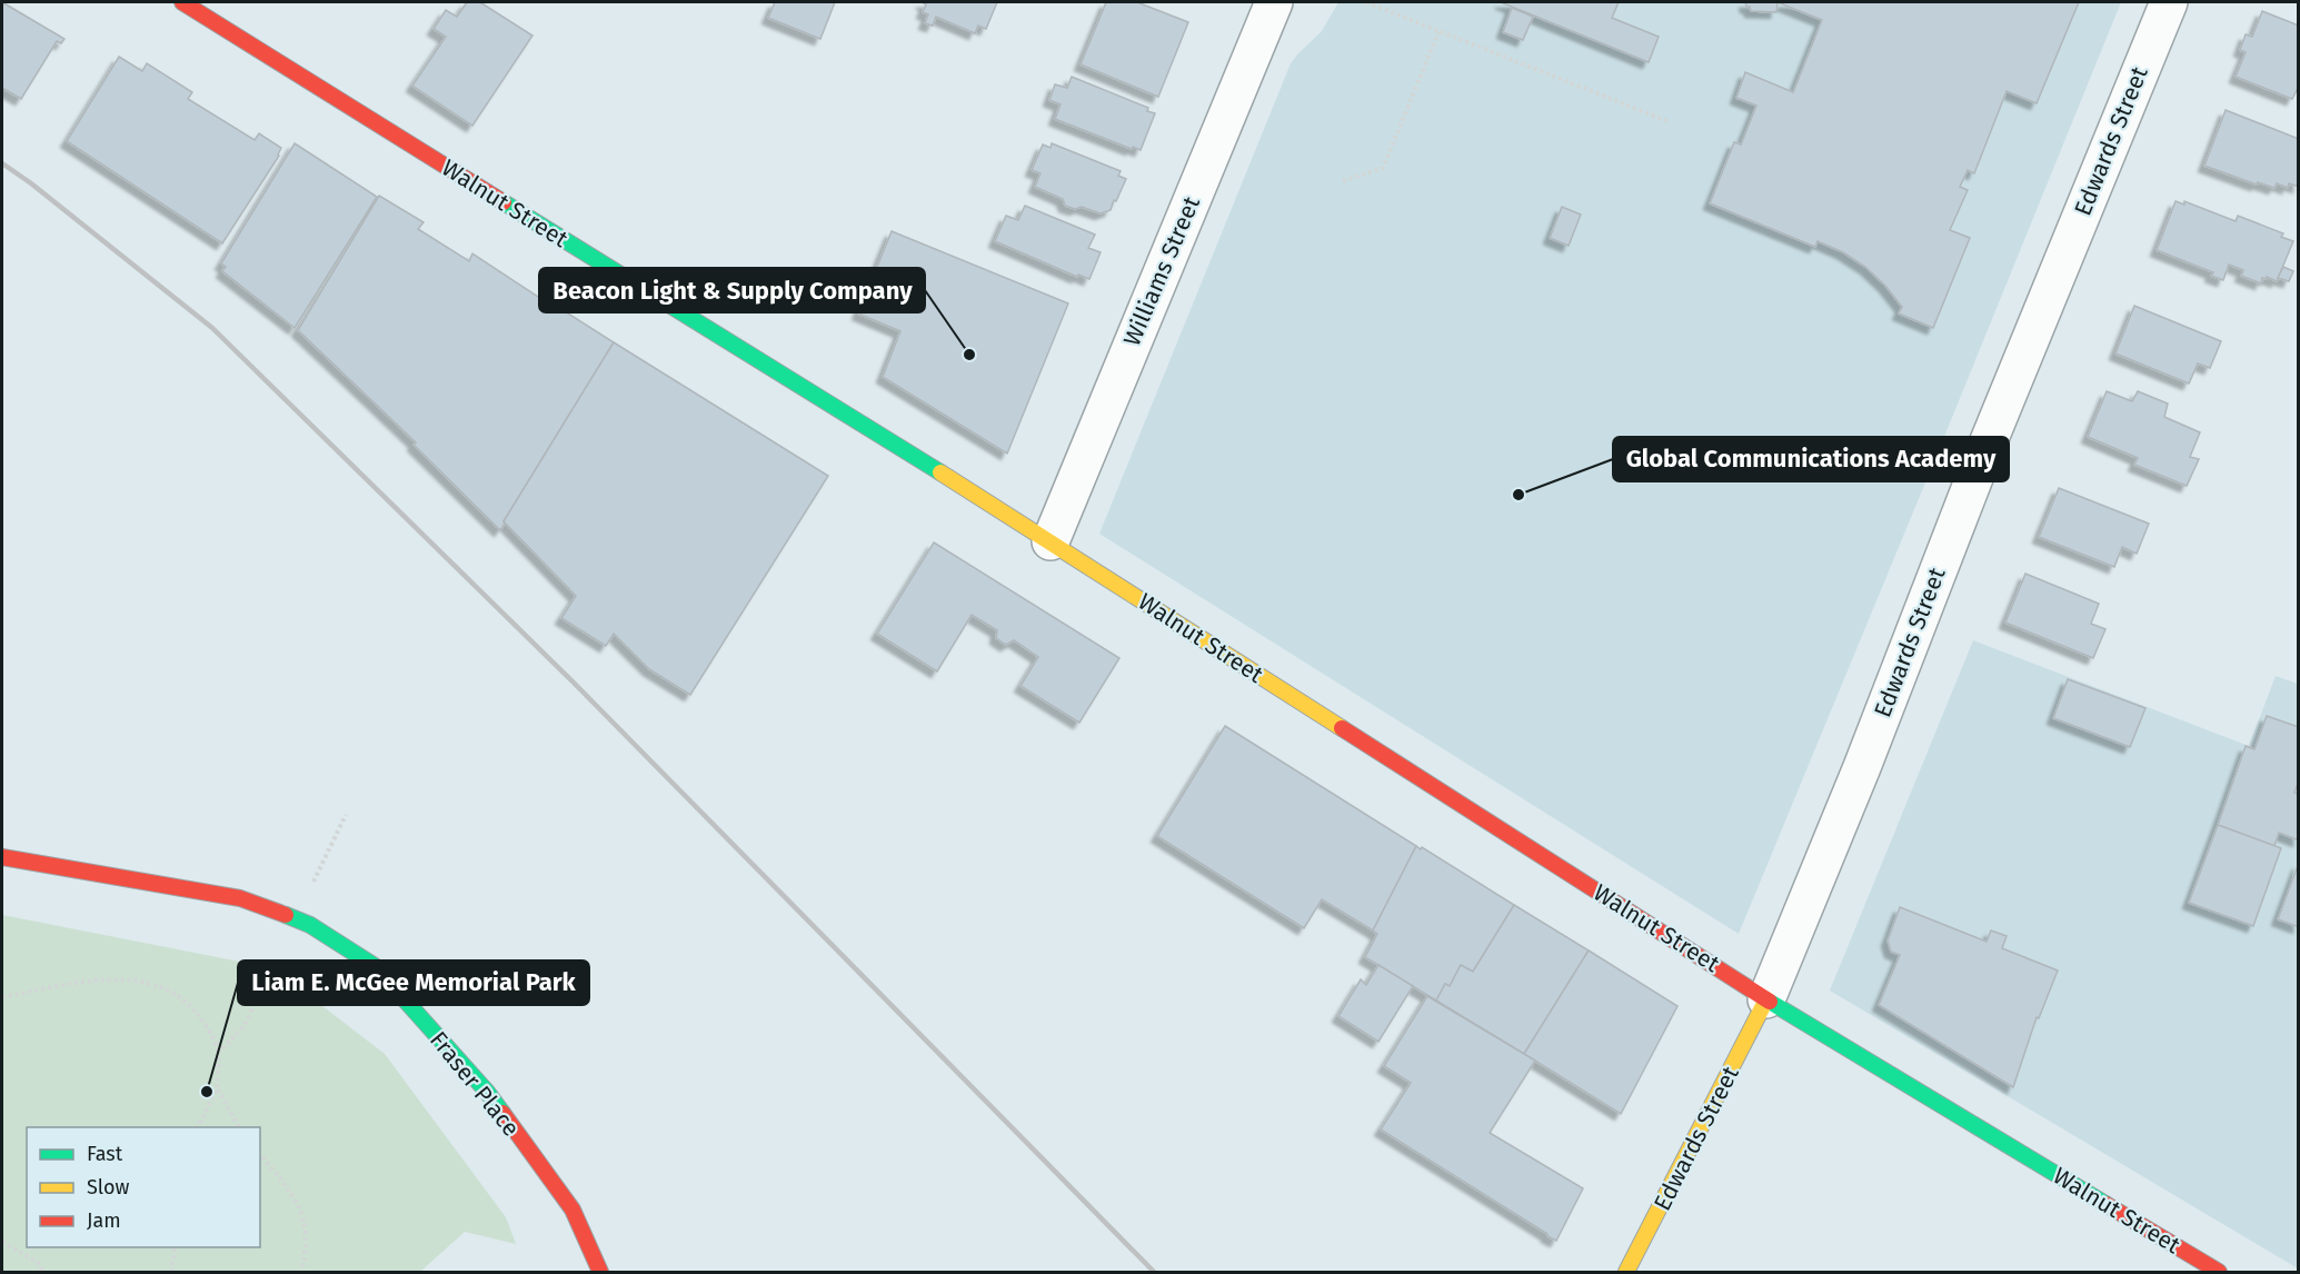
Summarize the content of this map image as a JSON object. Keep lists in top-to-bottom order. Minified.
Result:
{"streets":{"street":["Edwards Street","Walnut Street","Williams Street","Fraser Place"]},"crossings":[["Edwards Street","Walnut Street"],["Walnut Street","Williams Street"]],"places":["Beacon Light & Supply Company","Global Communications Academy","Liam E. McGee Memorial Park"],"legend":["Fast","Slow","Jam"]}
